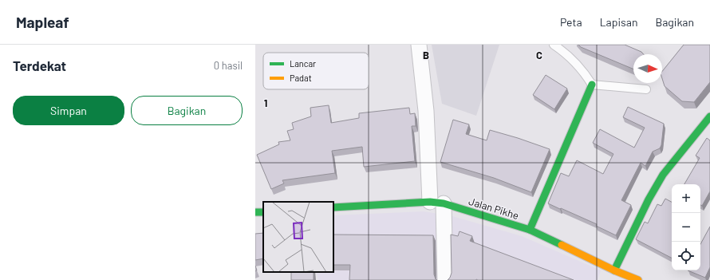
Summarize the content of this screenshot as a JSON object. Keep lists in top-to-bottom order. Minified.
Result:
{"streets":{"main road":["Jalan Pikhe"]},"legend":["Lancar","Padat"],"north":"right","page":{"header":"Mapleaf","nav":["Peta","Lapisan","Bagikan"],"heading":["Terdekat","0 hasil"],"buttons":["Simpan","Bagikan"],"map_buttons":["+","−"]},"grid":{"columns":["B","C"],"rows":["1"]}}
